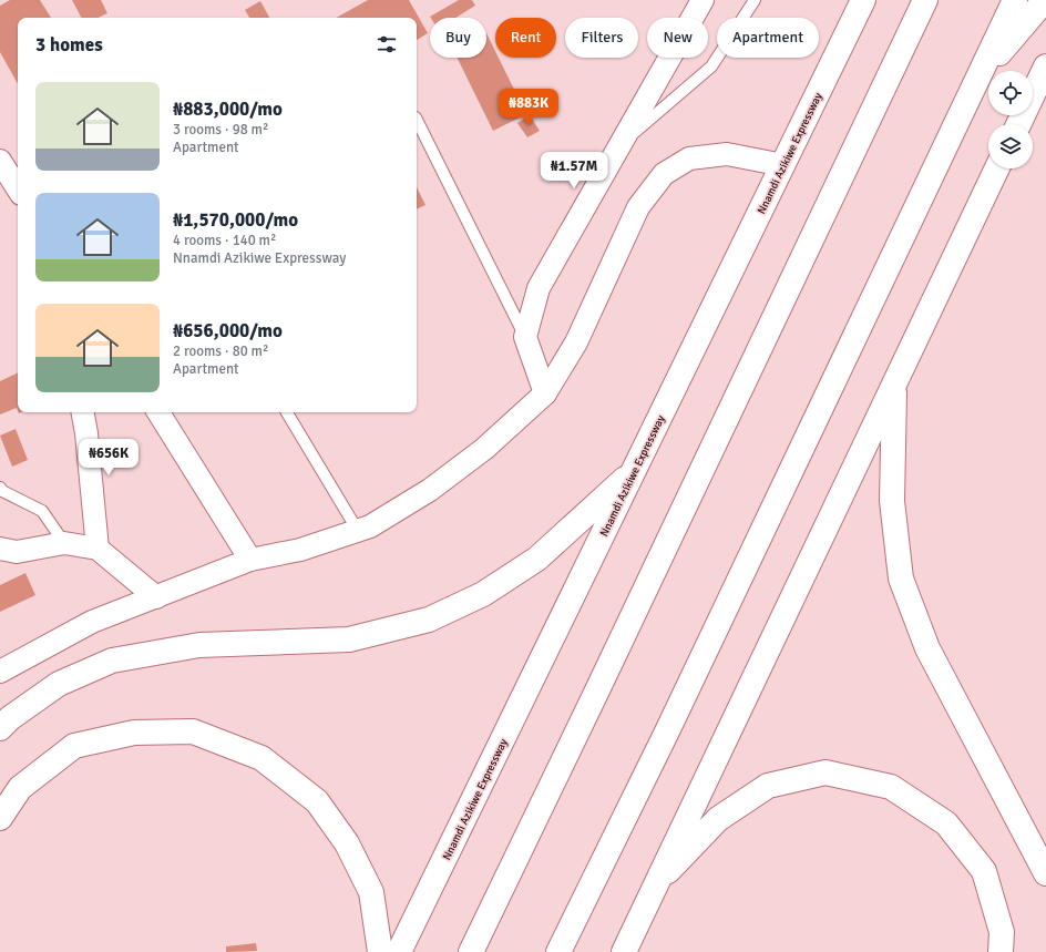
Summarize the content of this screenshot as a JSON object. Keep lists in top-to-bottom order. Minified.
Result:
{"streets":{"highway":["Nnamdi Azikiwe Expressway"]},"page":{"chip":["Buy","Rent","Filters","New","Apartment"],"heading":"3 homes","list":[{"name":"₦883,000/mo","note":"3 rooms · 98 m² · Apartment"},{"name":"₦1,570,000/mo","note":"4 rooms · 140 m² · Nnamdi Azikiwe Expressway"},{"name":"₦656,000/mo","note":"2 rooms · 80 m² · Apartment"}],"price":["₦883K","₦1.57M","₦656K"]}}
